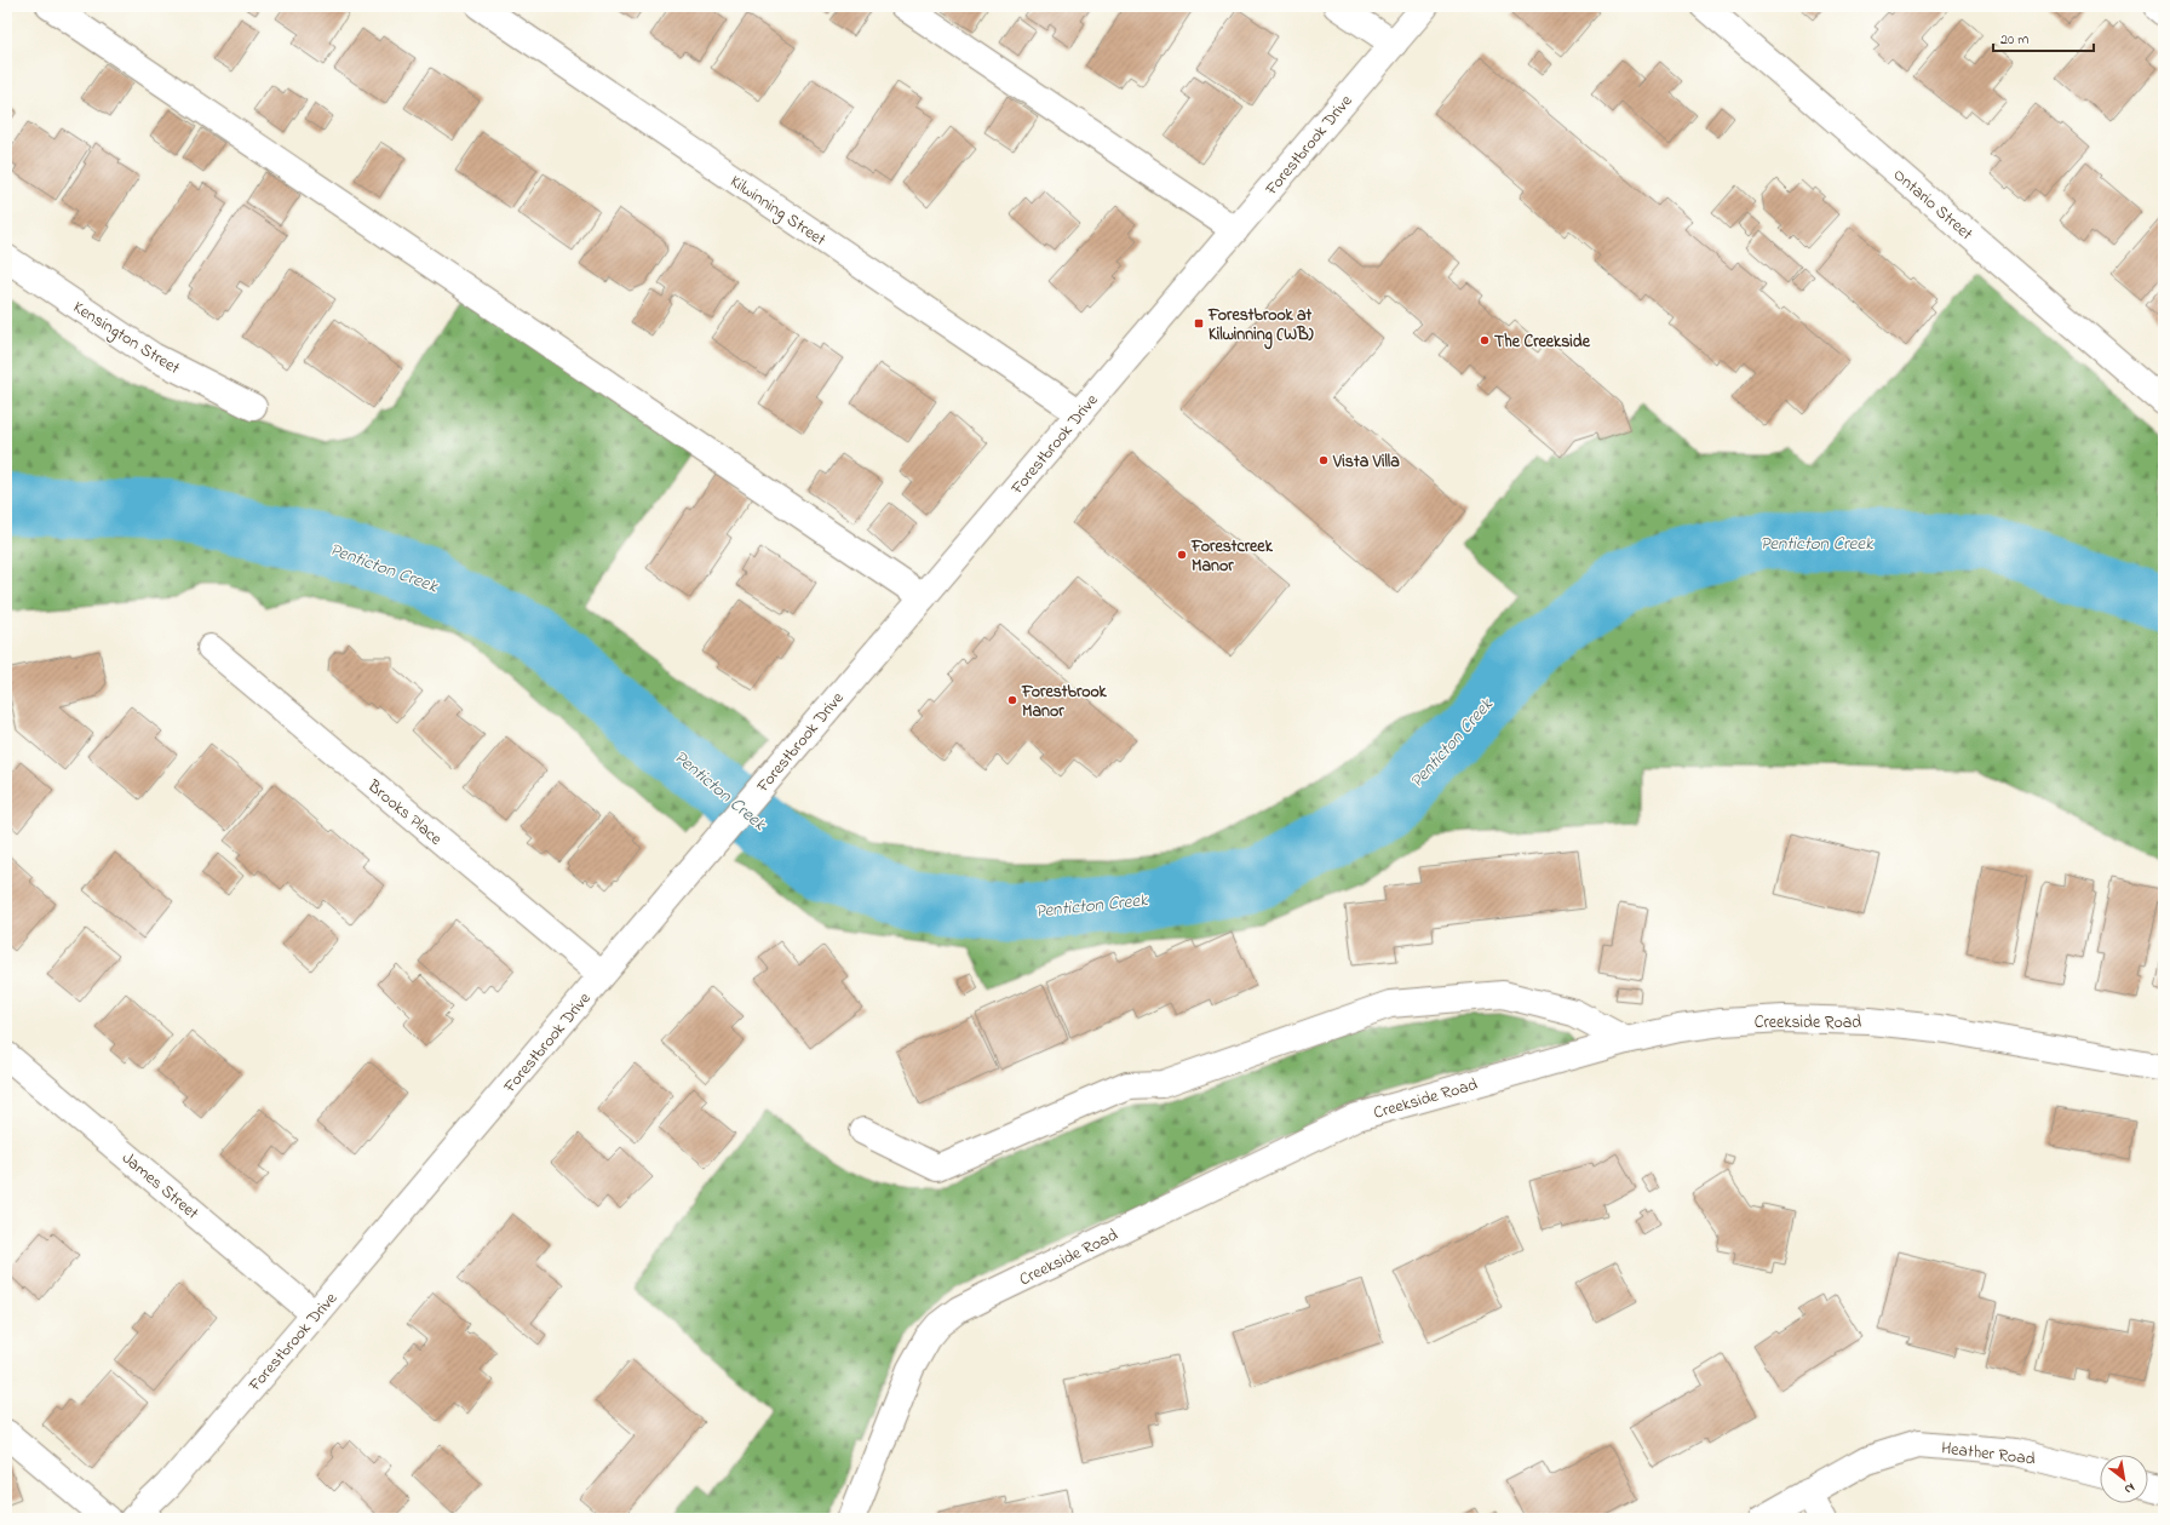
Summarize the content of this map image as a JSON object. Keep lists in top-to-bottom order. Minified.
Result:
{"streets":{"street":["Forestbrook Drive","Ontario Street","Kilwinning Street","Kensington Street","Brooks Place","Creekside Road","James Street","Heather Road"]},"crossings":[["Forestbrook Drive","Kilwinning Street"],["Forestbrook Drive","Brooks Place"],["Forestbrook Drive","James Street"]],"water":["Penticton Creek"],"places":{"transit":["Forestbrook at Kilwinning (WB)"],"other":["The Creekside","Vista Villa","Forestcreek Manor","Forestbrook Manor"]},"scale_bar":"20 m","north":"bottom right"}
